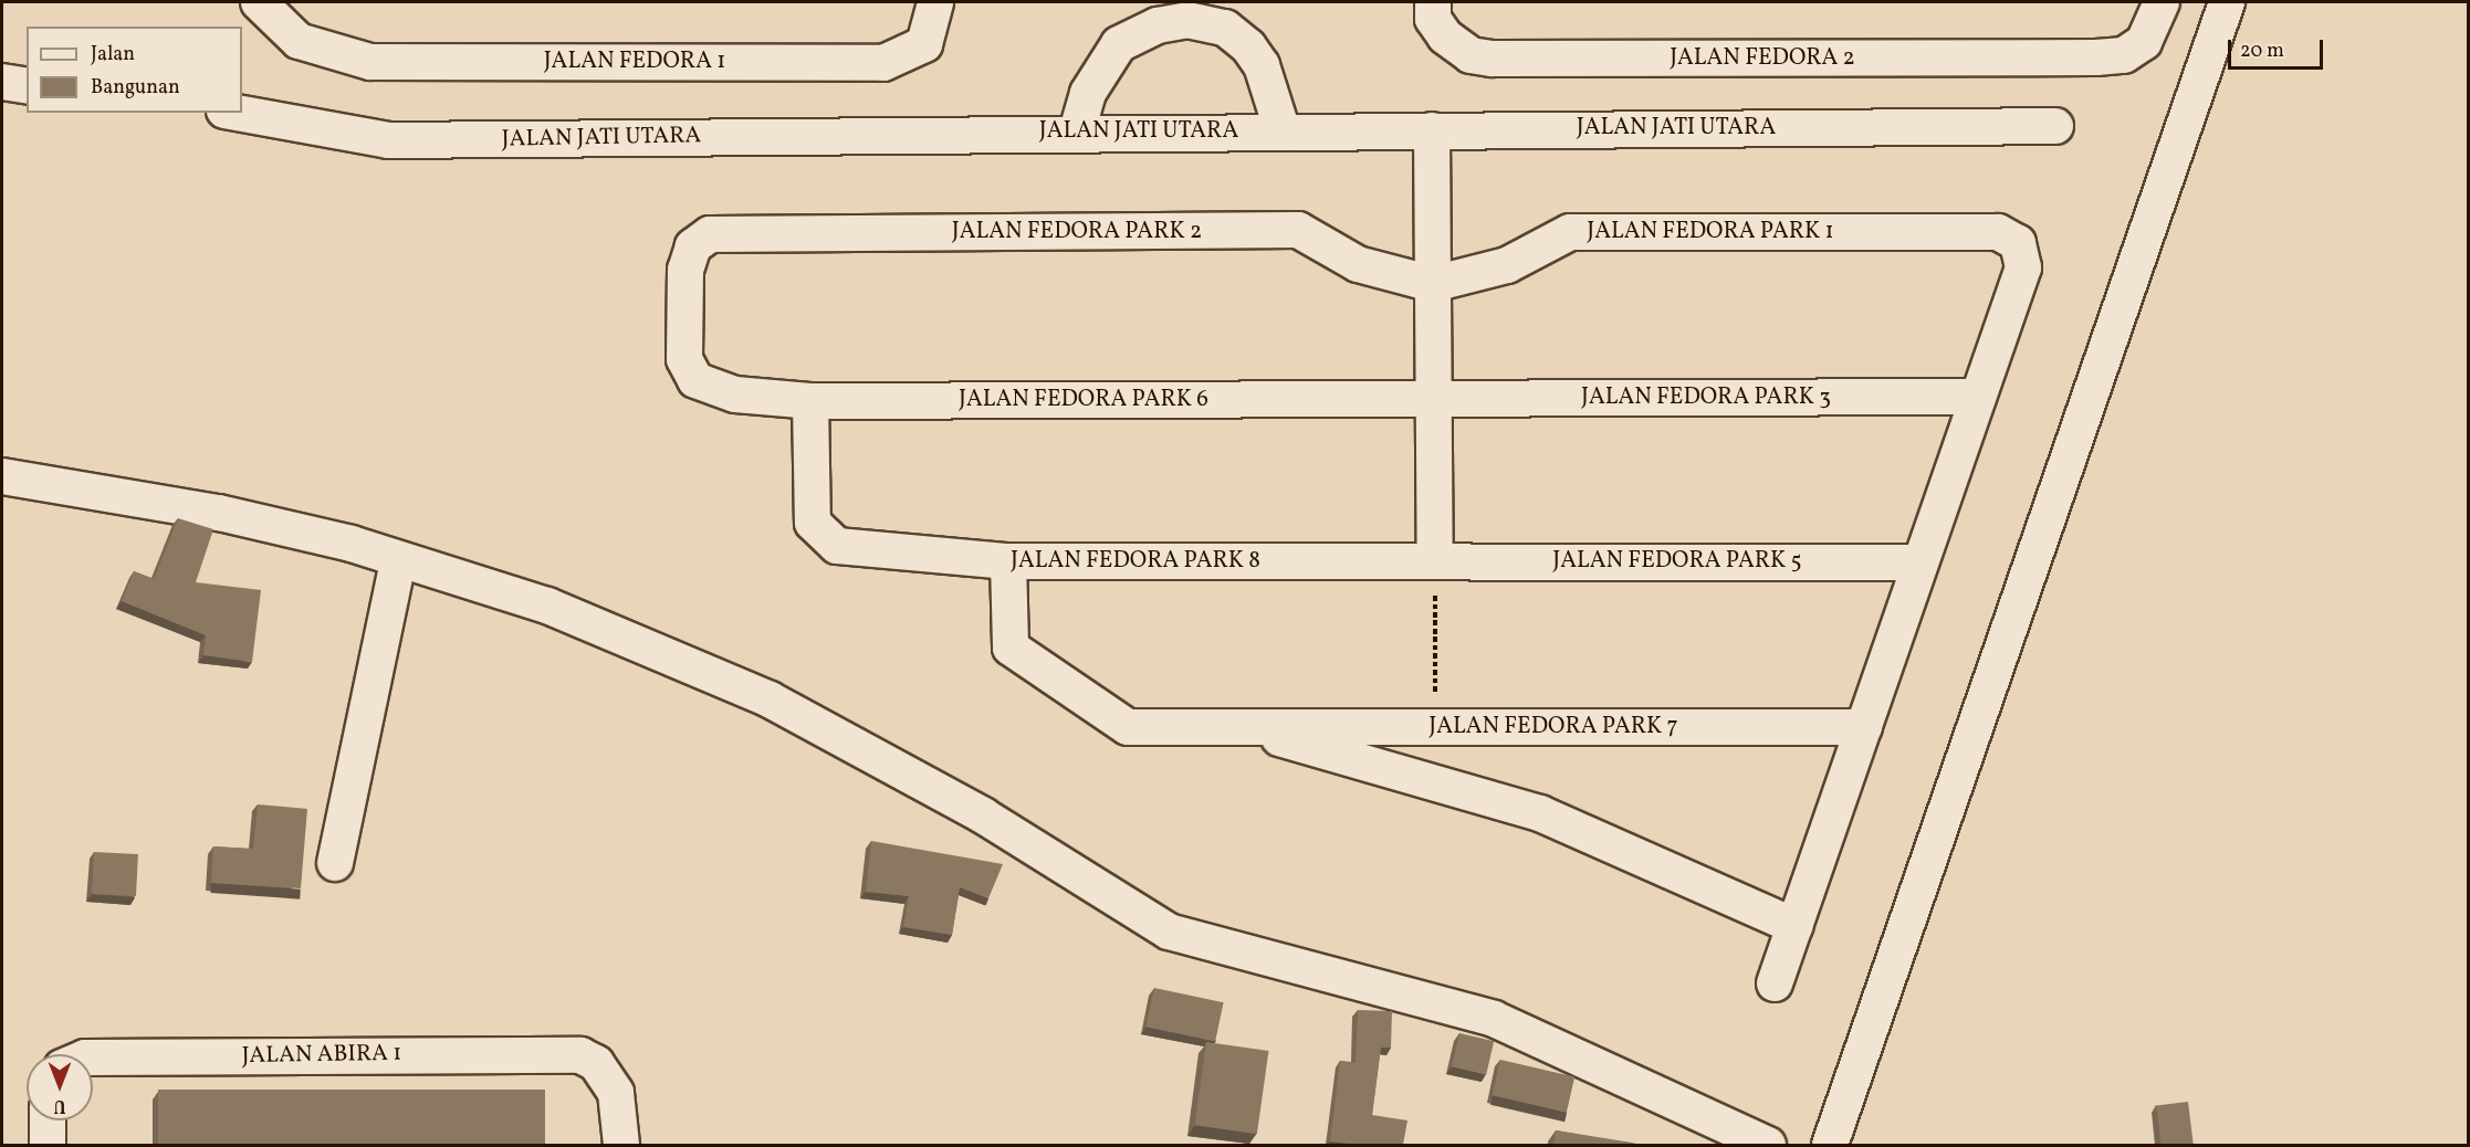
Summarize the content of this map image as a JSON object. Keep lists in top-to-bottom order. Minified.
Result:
{"streets":{"street":["JALAN FEDORA 2","JALAN FEDORA 1","JALAN JATI UTARA","JALAN FEDORA PARK 2","JALAN FEDORA PARK 1","JALAN FEDORA PARK 3","JALAN FEDORA PARK 6","JALAN FEDORA PARK 8","JALAN FEDORA PARK 5","JALAN FEDORA PARK 7","JALAN ABIRA 1"]},"crossings":[["JALAN FEDORA PARK 2","JALAN FEDORA PARK 1"],["JALAN FEDORA PARK 2","JALAN FEDORA PARK 6"],["JALAN FEDORA PARK 1","JALAN FEDORA PARK 3"],["JALAN FEDORA PARK 3","JALAN FEDORA PARK 6"],["JALAN FEDORA PARK 6","JALAN FEDORA PARK 8"],["JALAN FEDORA PARK 8","JALAN FEDORA PARK 5"],["JALAN FEDORA PARK 8","JALAN FEDORA PARK 7"]],"legend":["Jalan","Bangunan"],"scale_bar":"20 m","north":"bottom"}
